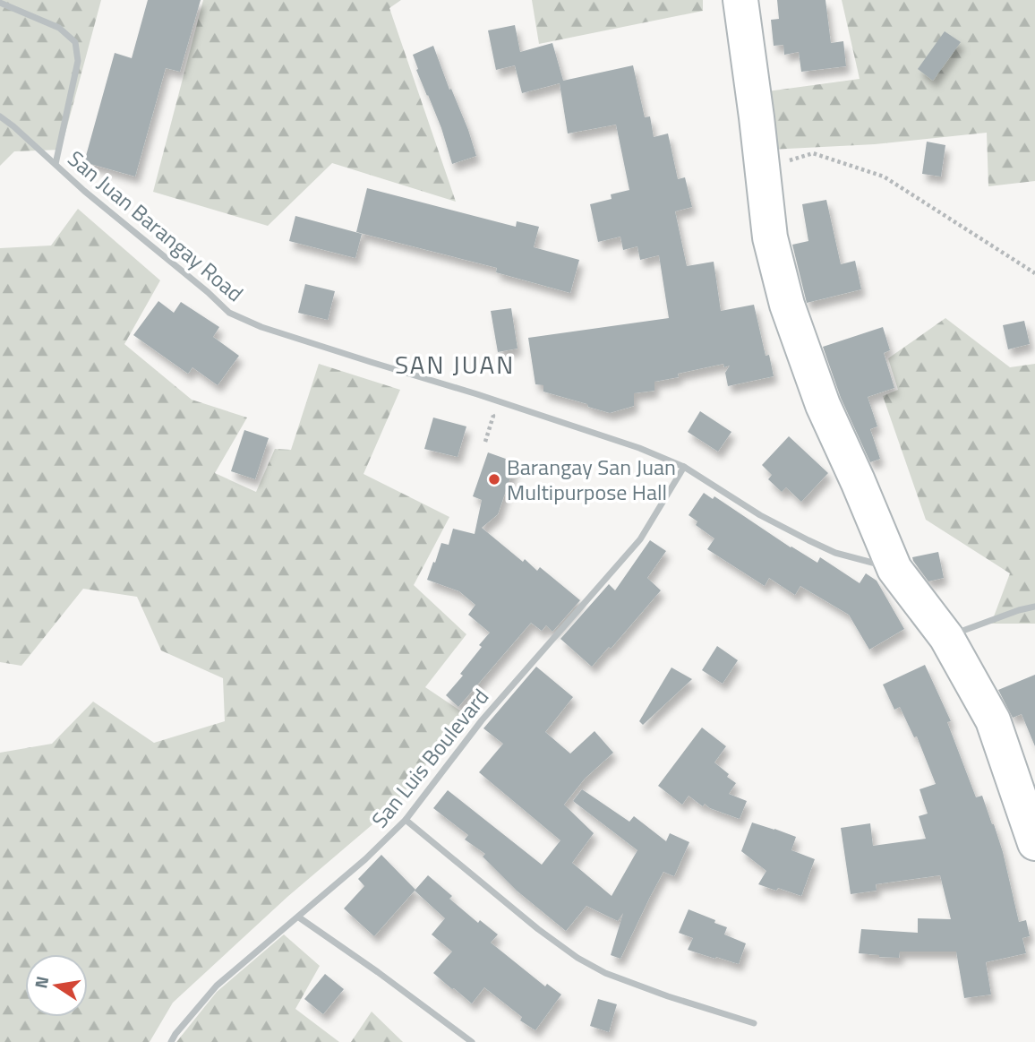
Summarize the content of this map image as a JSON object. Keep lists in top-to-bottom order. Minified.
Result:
{"streets":{"street":["San Juan Barangay Road","San Luis Boulevard"]},"crossings":[["San Juan Barangay Road","San Luis Boulevard"]],"districts":["SAN JUAN"],"places":["Barangay San Juan Multipurpose Hall"],"north":"left"}
